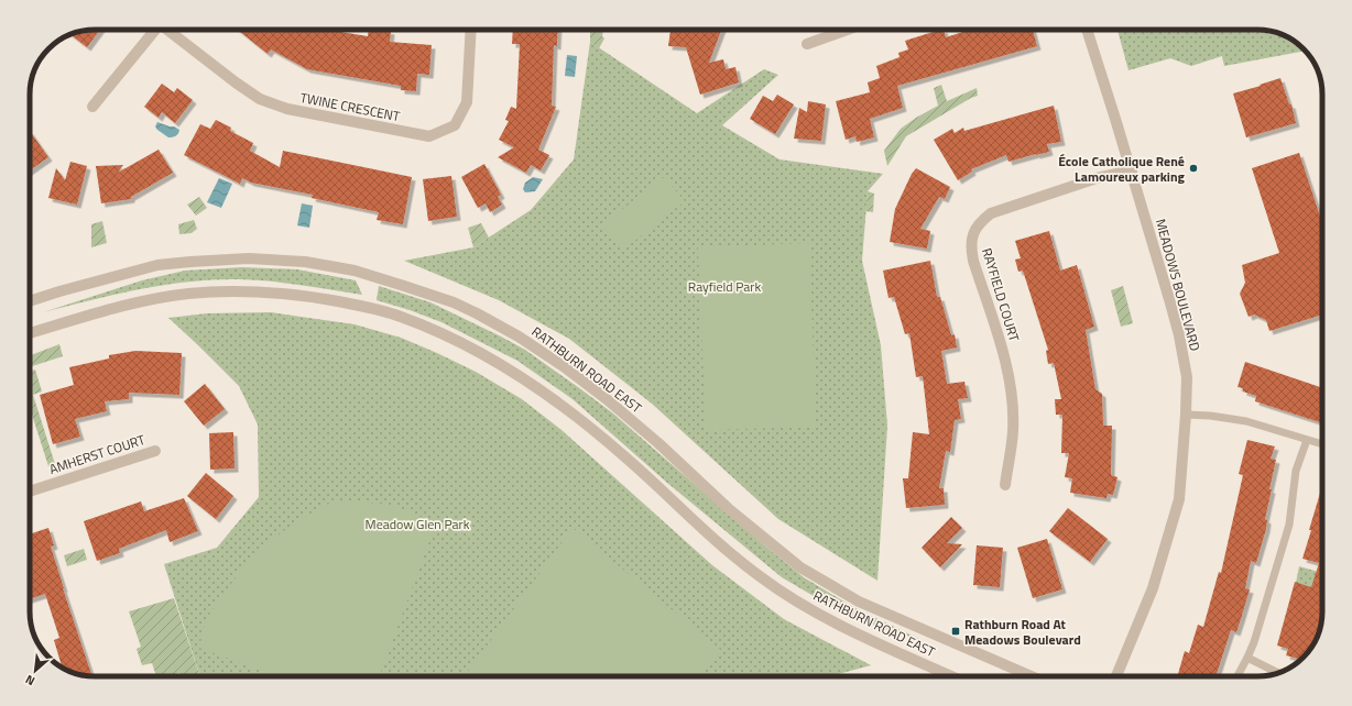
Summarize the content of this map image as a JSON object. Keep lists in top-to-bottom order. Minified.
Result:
{"streets":{"street":["TWINE CRESCENT","MEADOWS BOULEVARD","RAYFIELD COURT","RATHBURN ROAD EAST","AMHERST COURT"]},"crossings":[["MEADOWS BOULEVARD","RAYFIELD COURT"]],"parks":["Rayfield Park","Meadow Glen Park"],"places":{"other":["École Catholique René Lamoureux parking"],"transit":["Rathburn Road At Meadows Boulevard"]},"north":"bottom left"}
